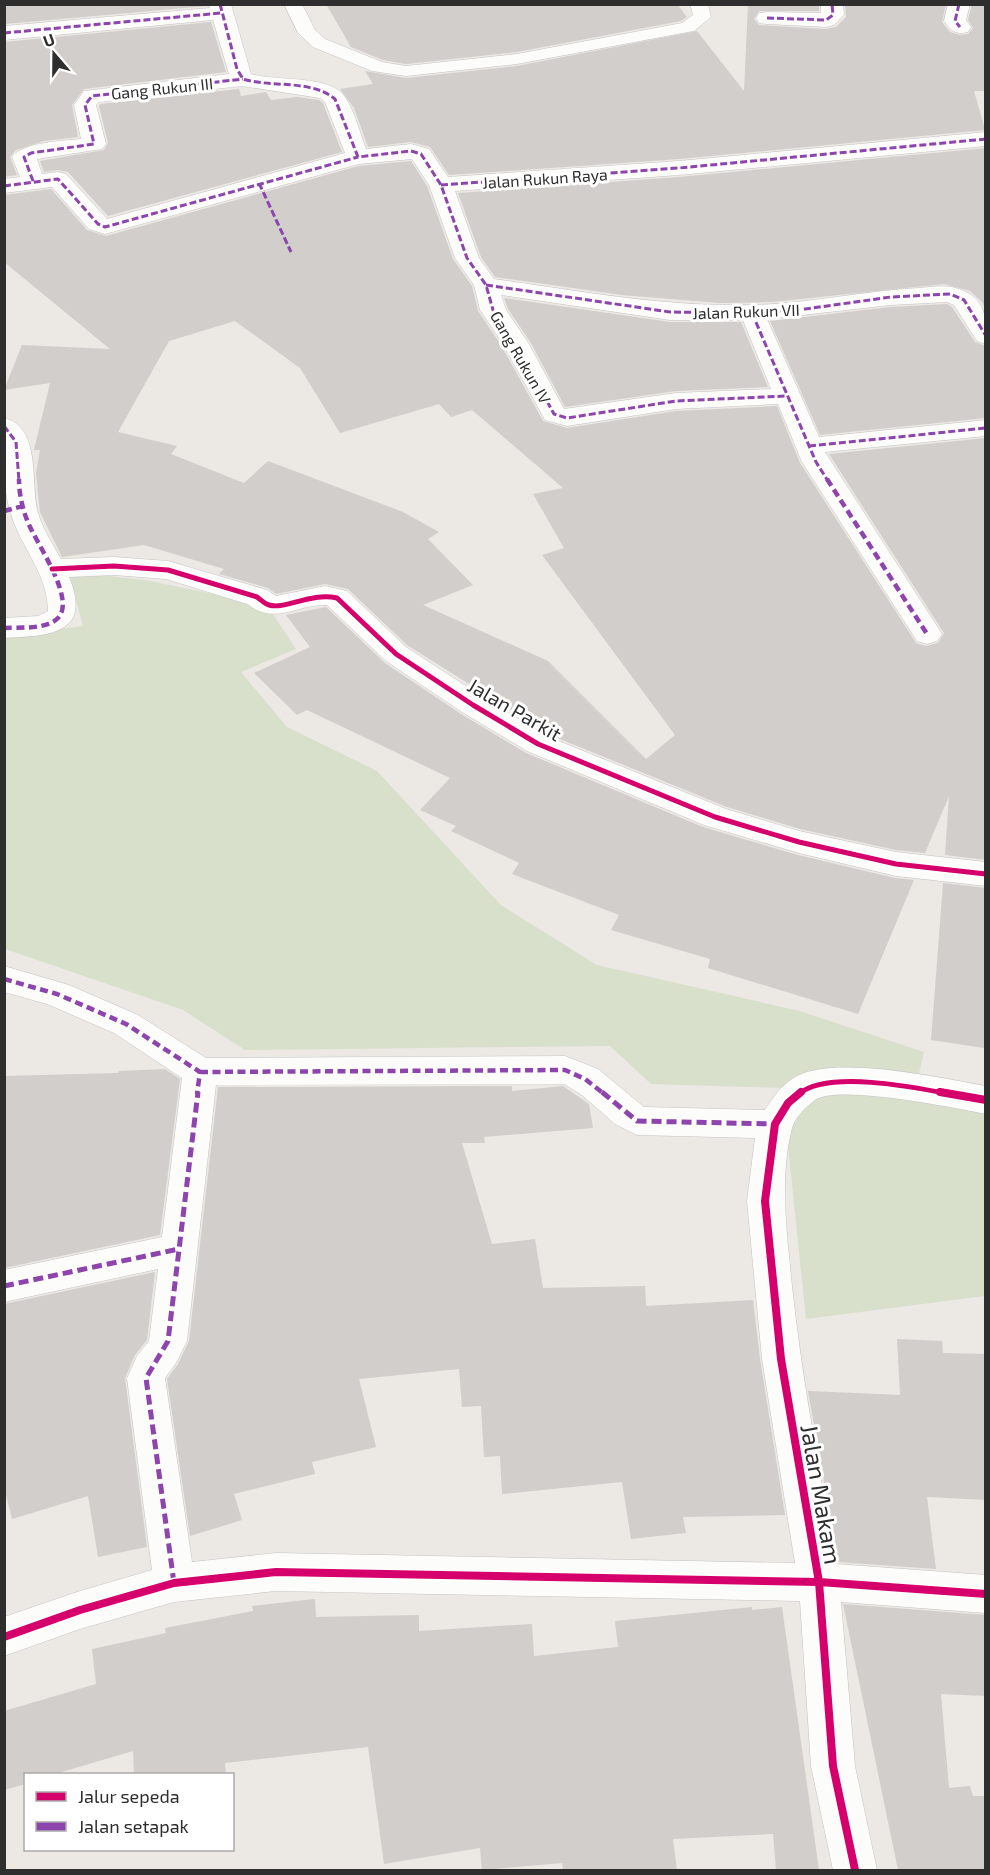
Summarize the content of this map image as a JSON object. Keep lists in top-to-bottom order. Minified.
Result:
{"streets":{"street":["Gang Rukun III","Jalan Rukun Raya","Jalan Rukun VII","Gang Rukun IV","Jalan Parkit","Jalan Makam"]},"crossings":[["Jalan Rukun Raya","Gang Rukun IV"],["Jalan Rukun VII","Gang Rukun IV"]],"legend":["Jalur sepeda","Jalan setapak"],"north":"top"}
